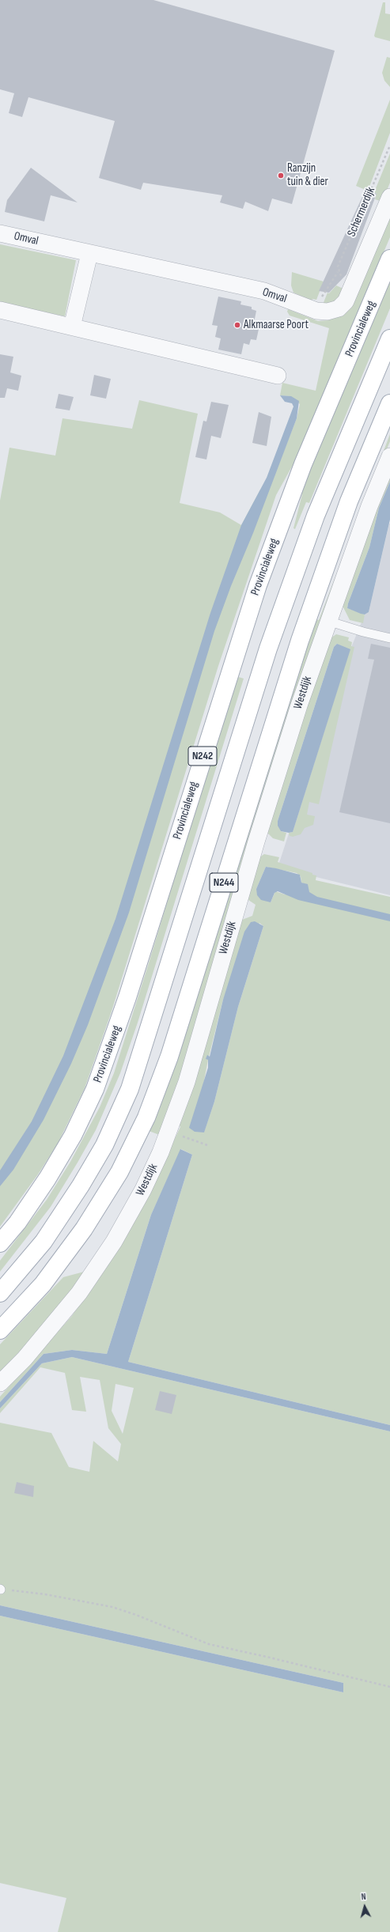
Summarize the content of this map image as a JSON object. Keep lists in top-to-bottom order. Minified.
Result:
{"streets":{"main road":["Provincialeweg","Westdijk","N242","N244"],"street":["Omval"],"path":["Schermerdijk"]},"places":["Ranzijn tuin & dier","Alkmaarse Poort"],"north":"top"}
